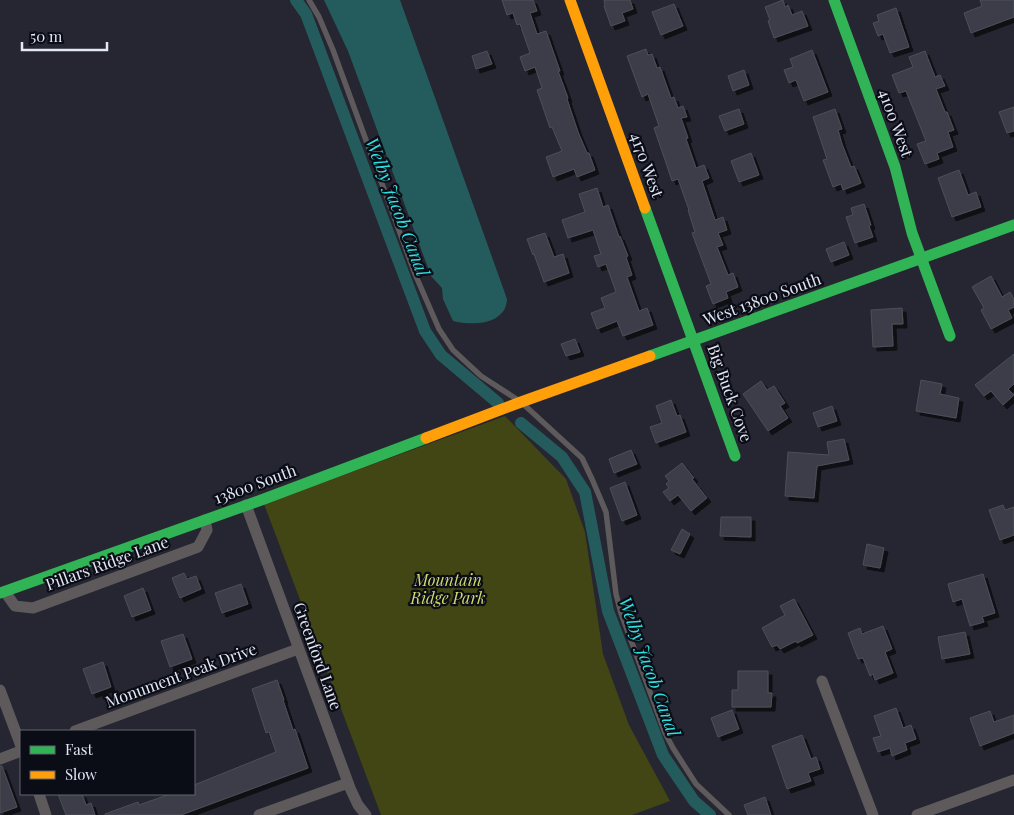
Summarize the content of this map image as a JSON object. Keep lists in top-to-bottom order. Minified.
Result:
{"streets":{"street":["4100 West","4170 West","West 13800 South","Big Buck Cove","13800 South","Pillars Ridge Lane","Greenford Lane","Monument Peak Drive"]},"crossings":[["4100 West","West 13800 South"],["4170 West","West 13800 South"],["4170 West","Big Buck Cove"],["West 13800 South","Big Buck Cove"],["West 13800 South","13800 South"],["13800 South","Pillars Ridge Lane"],["13800 South","Greenford Lane"],["Greenford Lane","Monument Peak Drive"]],"water":["Welby Jacob Canal"],"parks":["Mountain Ridge Park"],"legend":["Fast","Slow"],"scale_bar":"50 m"}
